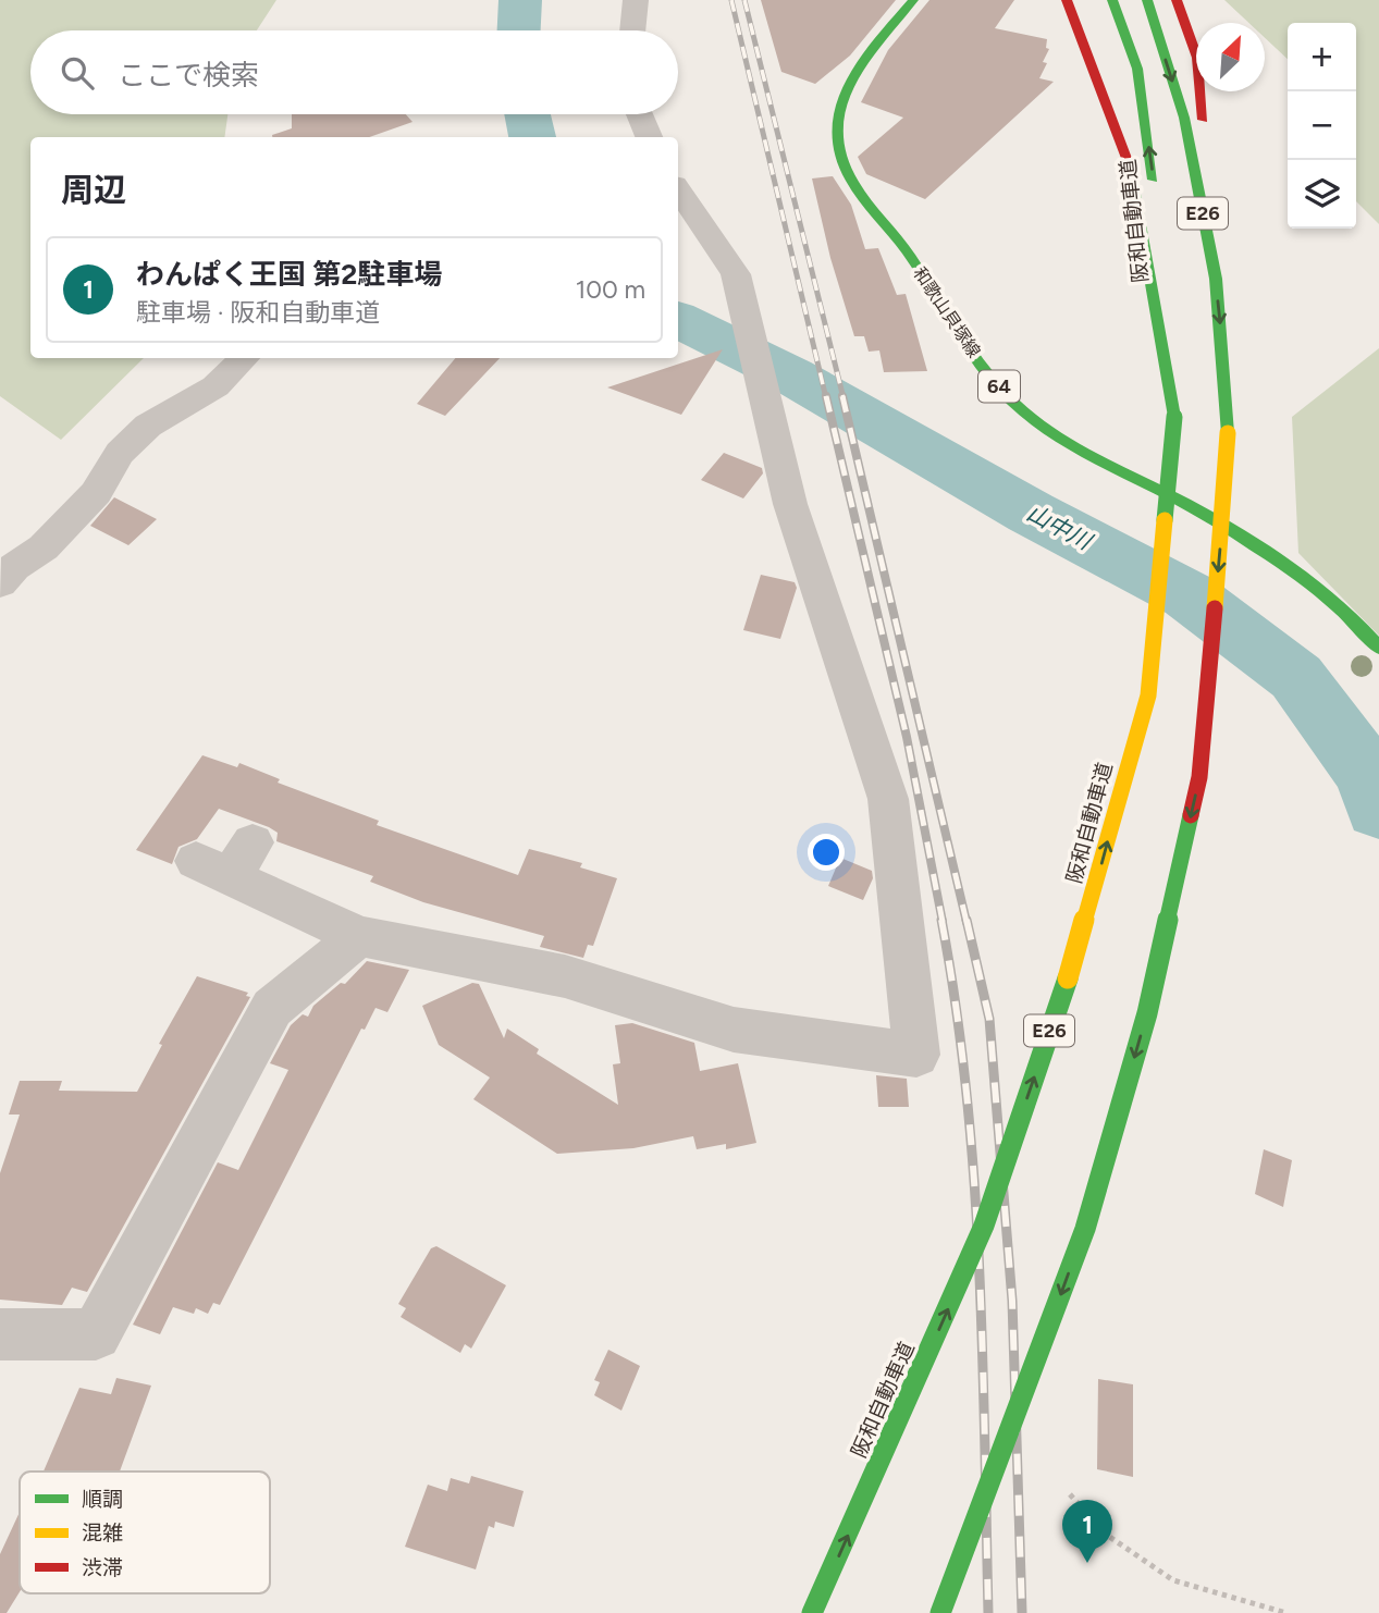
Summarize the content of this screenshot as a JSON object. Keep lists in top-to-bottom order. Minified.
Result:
{"streets":{"main road":["E26","阪和自動車道","和歌山貝塚線","64"]},"water":["山中川"],"legend":["順調","混雑","渋滞"],"north":"top right","page":{"map_buttons":["+","−"],"search":"ここで検索","heading":"周辺","list":[{"mark":"1","name":"わんぱく王国 第2駐車場","note":"駐車場 · 阪和自動車道","value":"100 m"}],"pins":"1"}}
